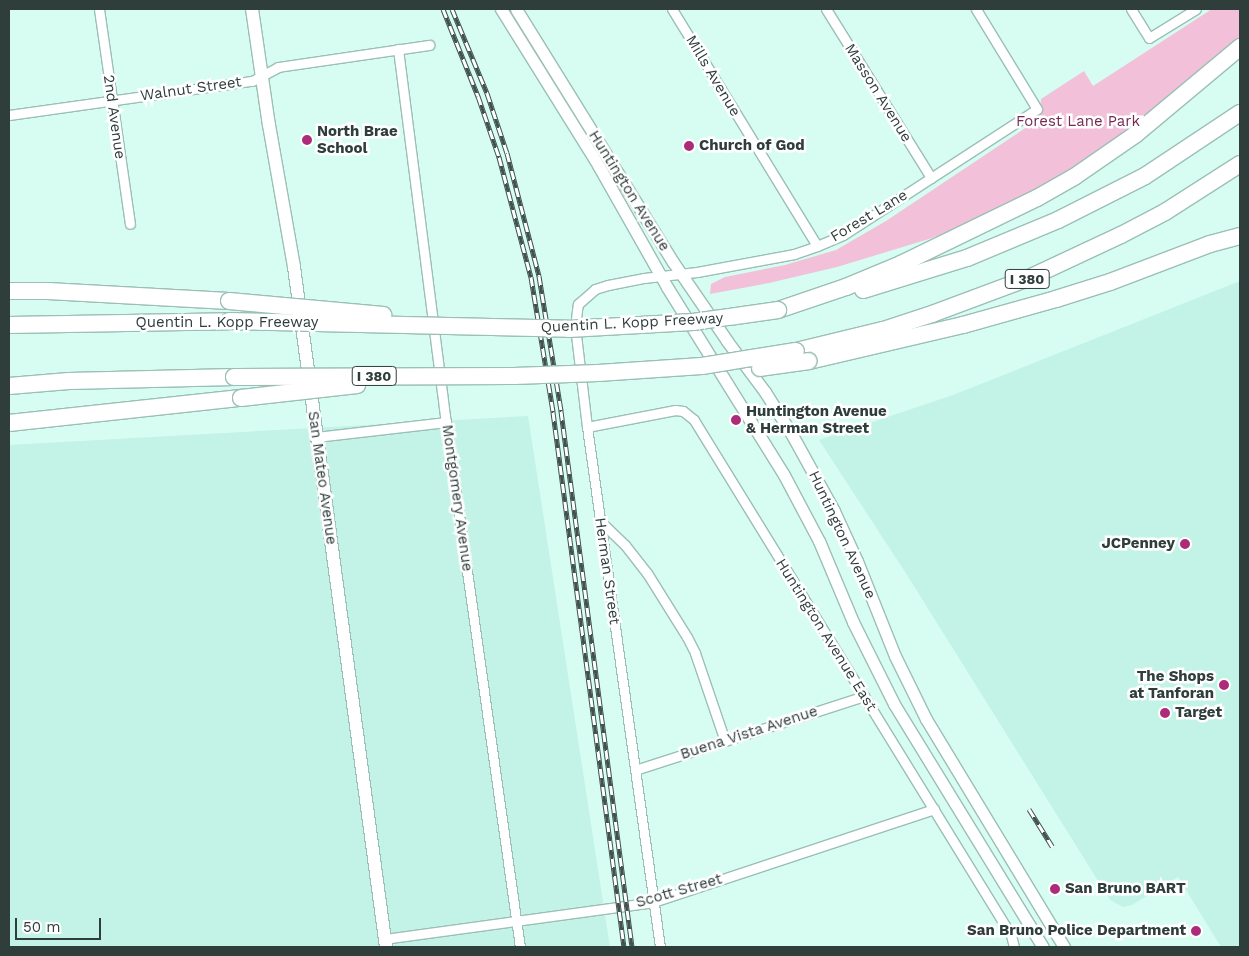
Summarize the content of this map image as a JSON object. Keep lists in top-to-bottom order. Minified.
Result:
{"streets":{"highway":["I 380","Quentin L. Kopp Freeway"],"main road":["San Mateo Avenue"],"street":["Mills Avenue","Walnut Street","Masson Avenue","2nd Avenue","Huntington Avenue","Forest Lane","Montgomery Avenue","Herman Street","Huntington Avenue East","Buena Vista Avenue","Scott Street"]},"crossings":[["Mills Avenue","Forest Lane"],["Walnut Street","2nd Avenue"],["Walnut Street","San Mateo Avenue"],["Walnut Street","Montgomery Avenue"],["Masson Avenue","Forest Lane"],["Huntington Avenue","Forest Lane"],["Huntington Avenue","Herman Street"],["Forest Lane","Herman Street"],["San Mateo Avenue","Scott Street"],["Montgomery Avenue","Scott Street"],["Herman Street","Huntington Avenue East"],["Herman Street","Buena Vista Avenue"],["Herman Street","Scott Street"],["Huntington Avenue East","Buena Vista Avenue"],["Huntington Avenue East","Scott Street"]],"parks":["Forest Lane Park"],"places":["North Brae School","Church of God","Huntington Avenue & Herman Street","JCPenney","The Shops at Tanforan","Target","San Bruno BART","San Bruno Police Department"],"scale_bar":"50 m"}
